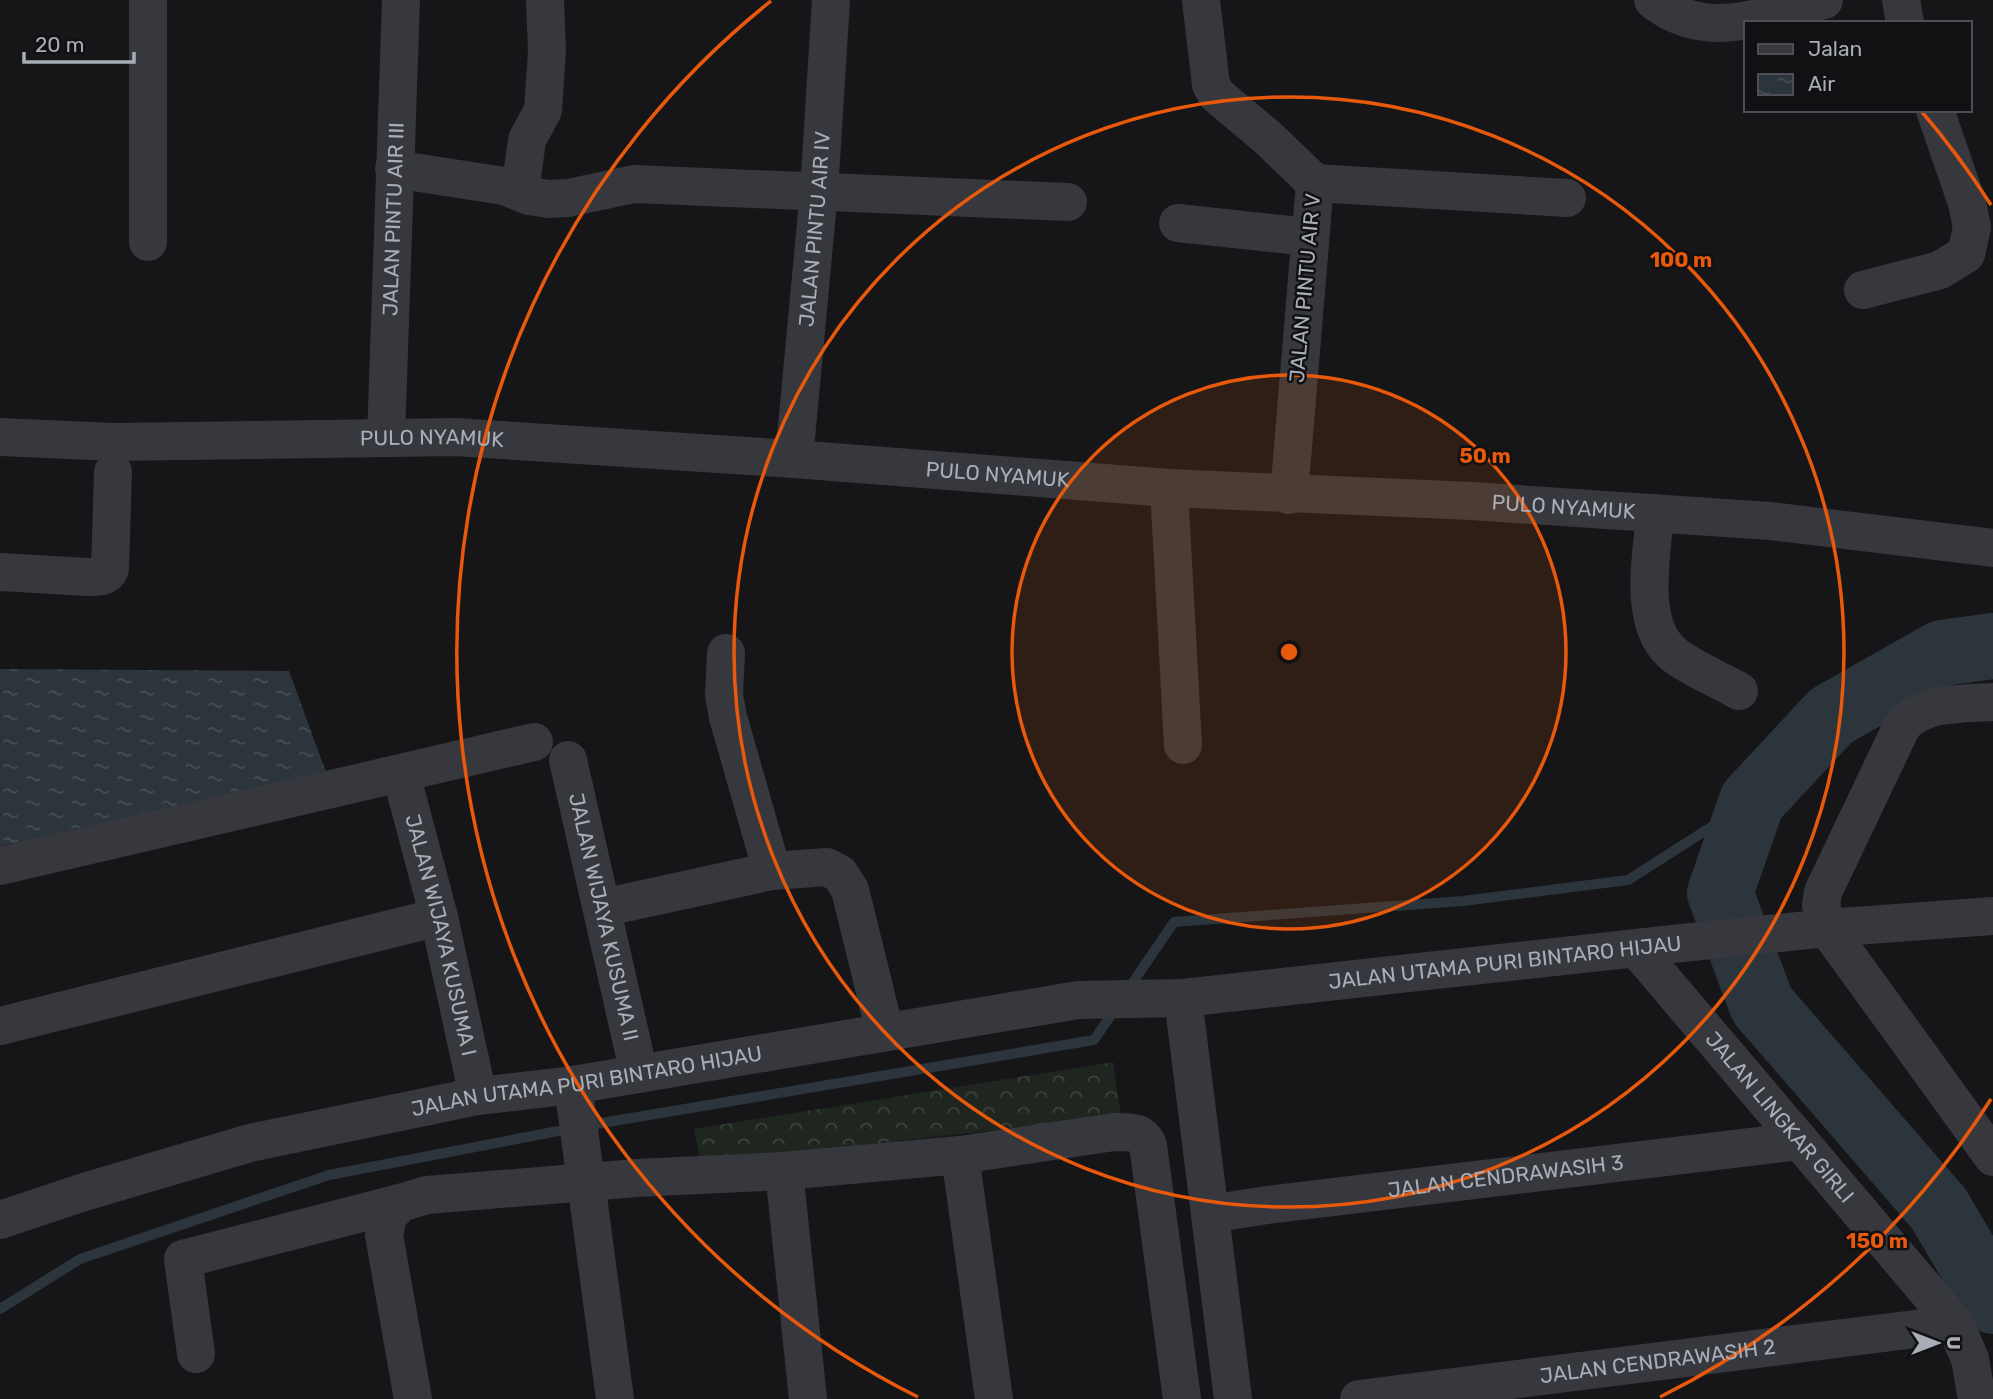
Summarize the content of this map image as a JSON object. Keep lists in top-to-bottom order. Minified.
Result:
{"streets":{"street":["JALAN PINTU AIR III","JALAN PINTU AIR IV","JALAN PINTU AIR V","PULO NYAMUK","JALAN WIJAYA KUSUMA II","JALAN WIJAYA KUSUMA I","JALAN UTAMA PURI BINTARO HIJAU","JALAN LINGKAR GIRLI","JALAN CENDRAWASIH 3","JALAN CENDRAWASIH 2"]},"crossings":[["JALAN PINTU AIR III","PULO NYAMUK"],["JALAN PINTU AIR IV","PULO NYAMUK"],["JALAN PINTU AIR V","PULO NYAMUK"],["JALAN WIJAYA KUSUMA II","JALAN UTAMA PURI BINTARO HIJAU"],["JALAN WIJAYA KUSUMA I","JALAN UTAMA PURI BINTARO HIJAU"],["JALAN UTAMA PURI BINTARO HIJAU","JALAN LINGKAR GIRLI"],["JALAN LINGKAR GIRLI","JALAN CENDRAWASIH 3"],["JALAN LINGKAR GIRLI","JALAN CENDRAWASIH 2"]],"legend":["Jalan","Air"],"scale_bar":"20 m","north":"right","rings":["100 m","50 m","150 m"]}
